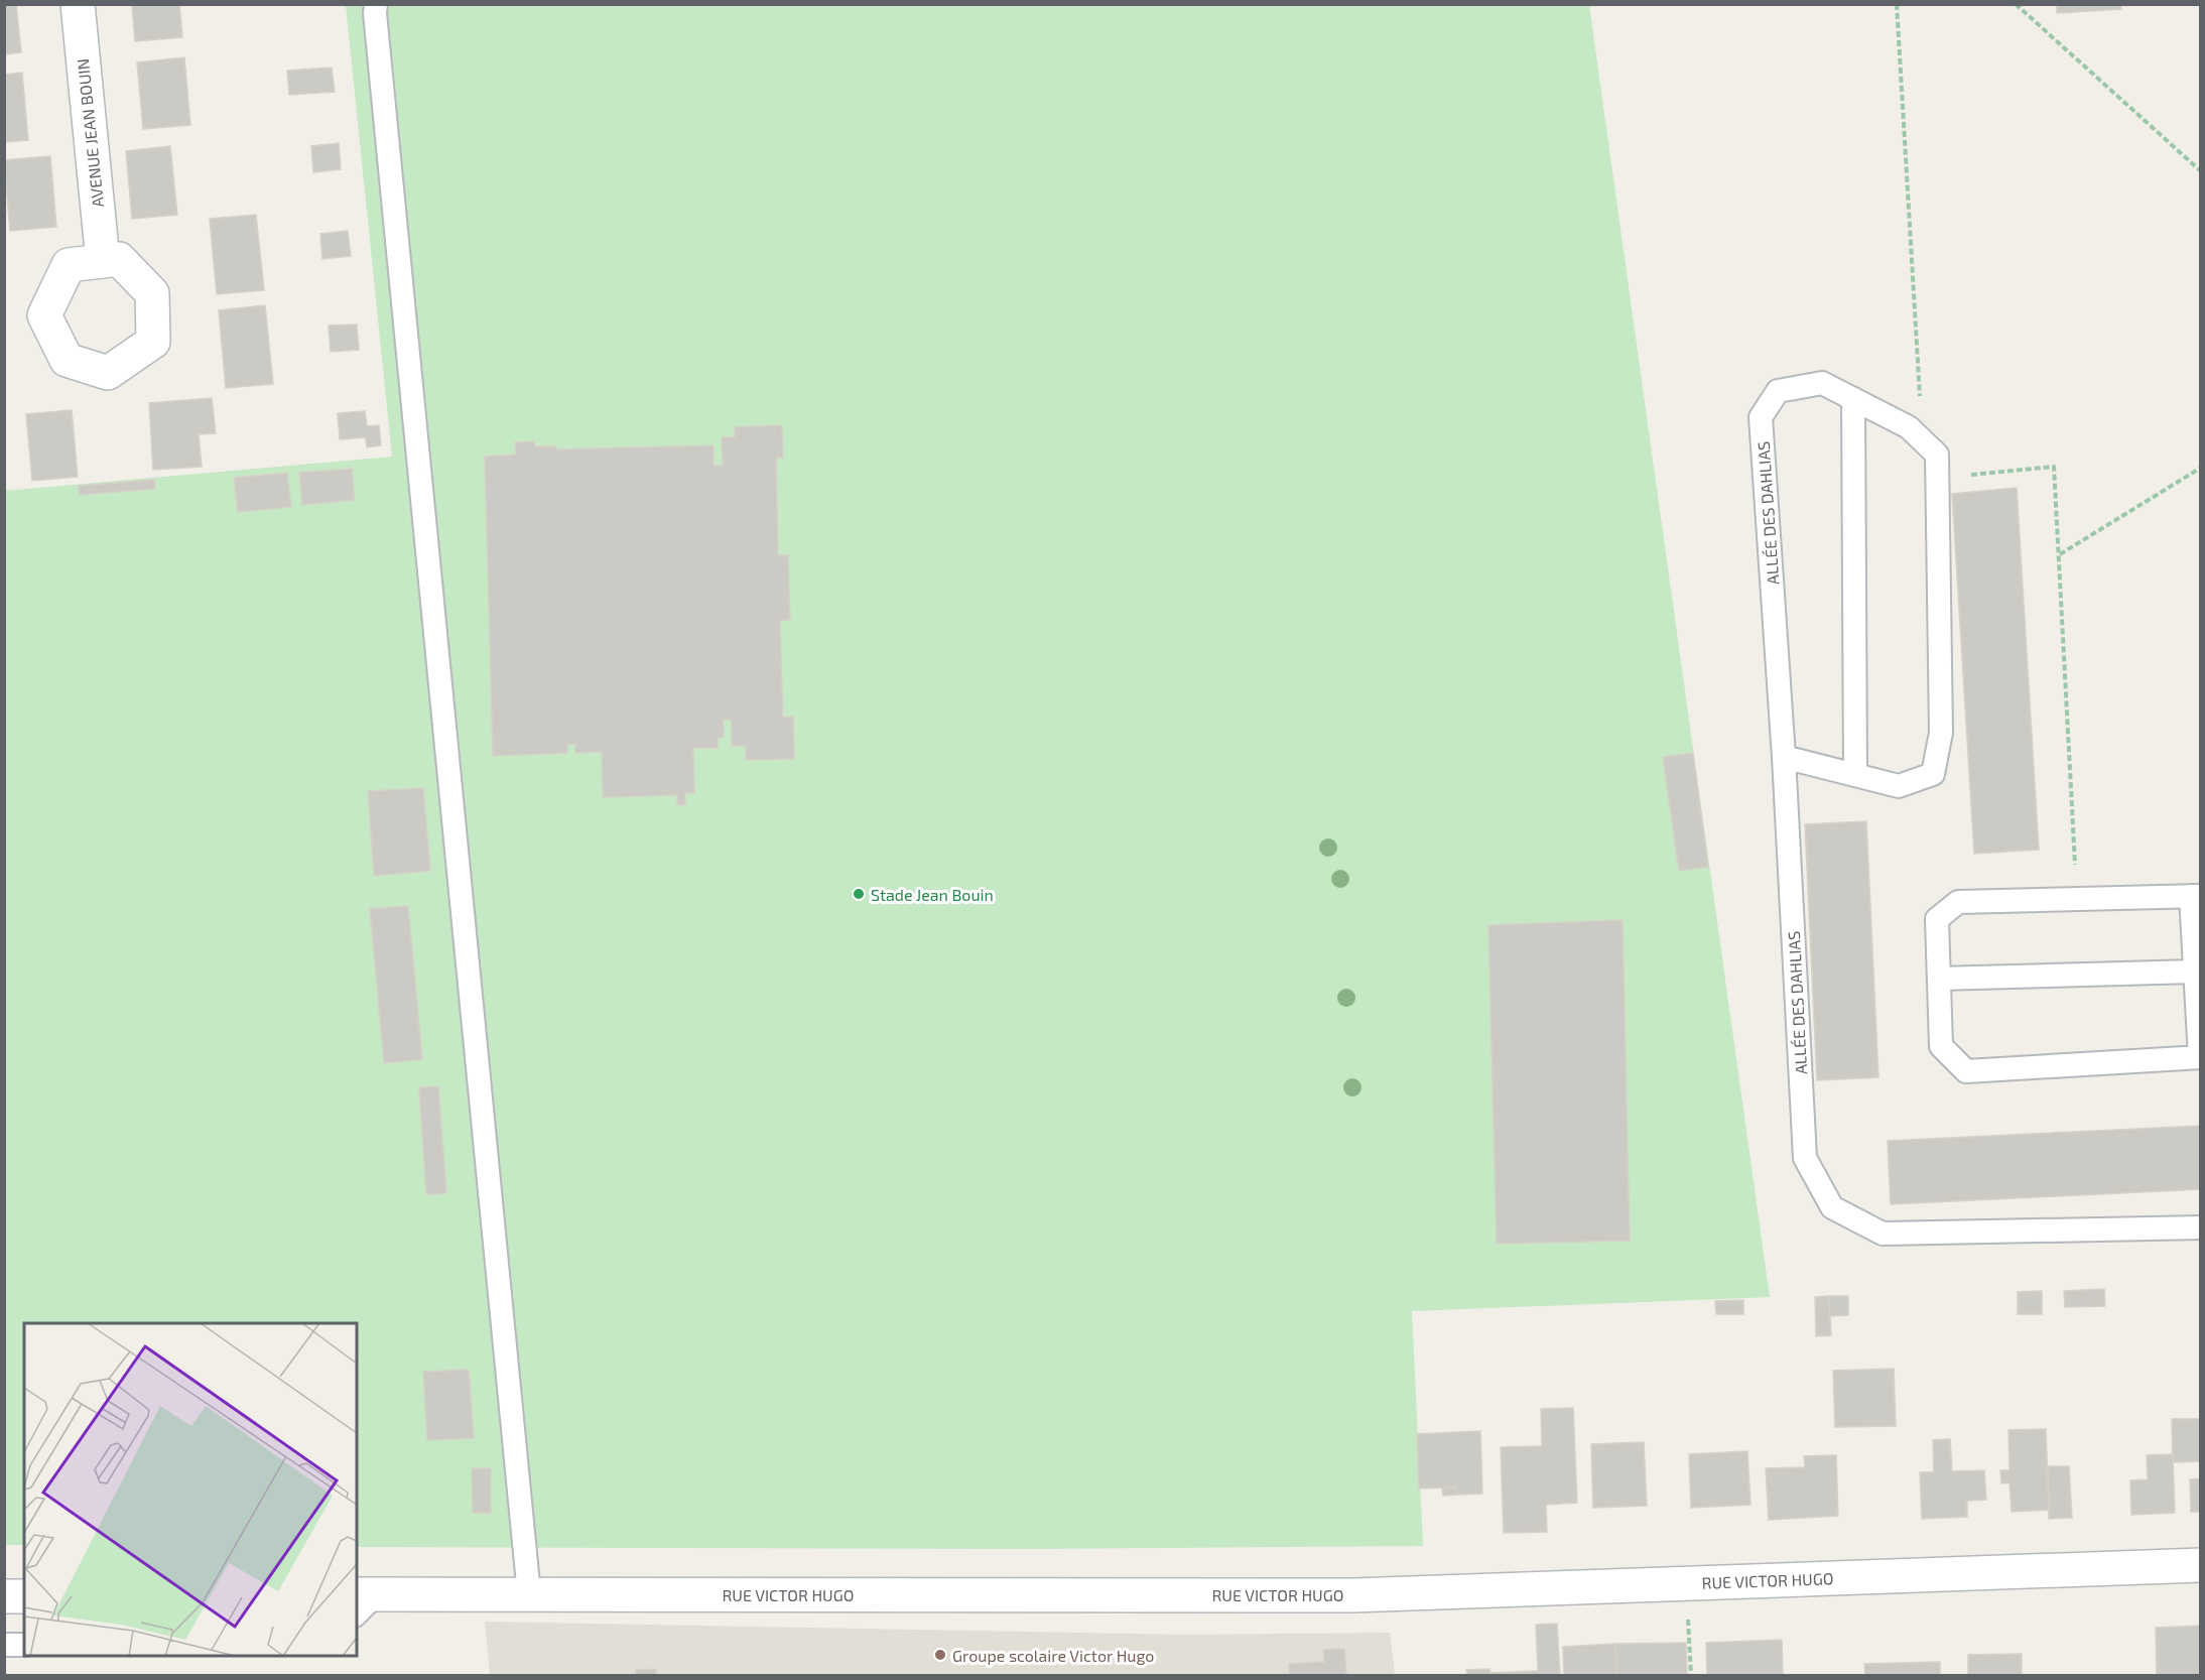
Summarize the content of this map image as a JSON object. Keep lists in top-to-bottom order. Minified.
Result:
{"streets":{"street":["AVENUE JEAN BOUIN","RUE VICTOR HUGO"],"lane":["ALLÉE DES DAHLIAS"]},"places":["Stade Jean Bouin","Groupe scolaire Victor Hugo"]}
